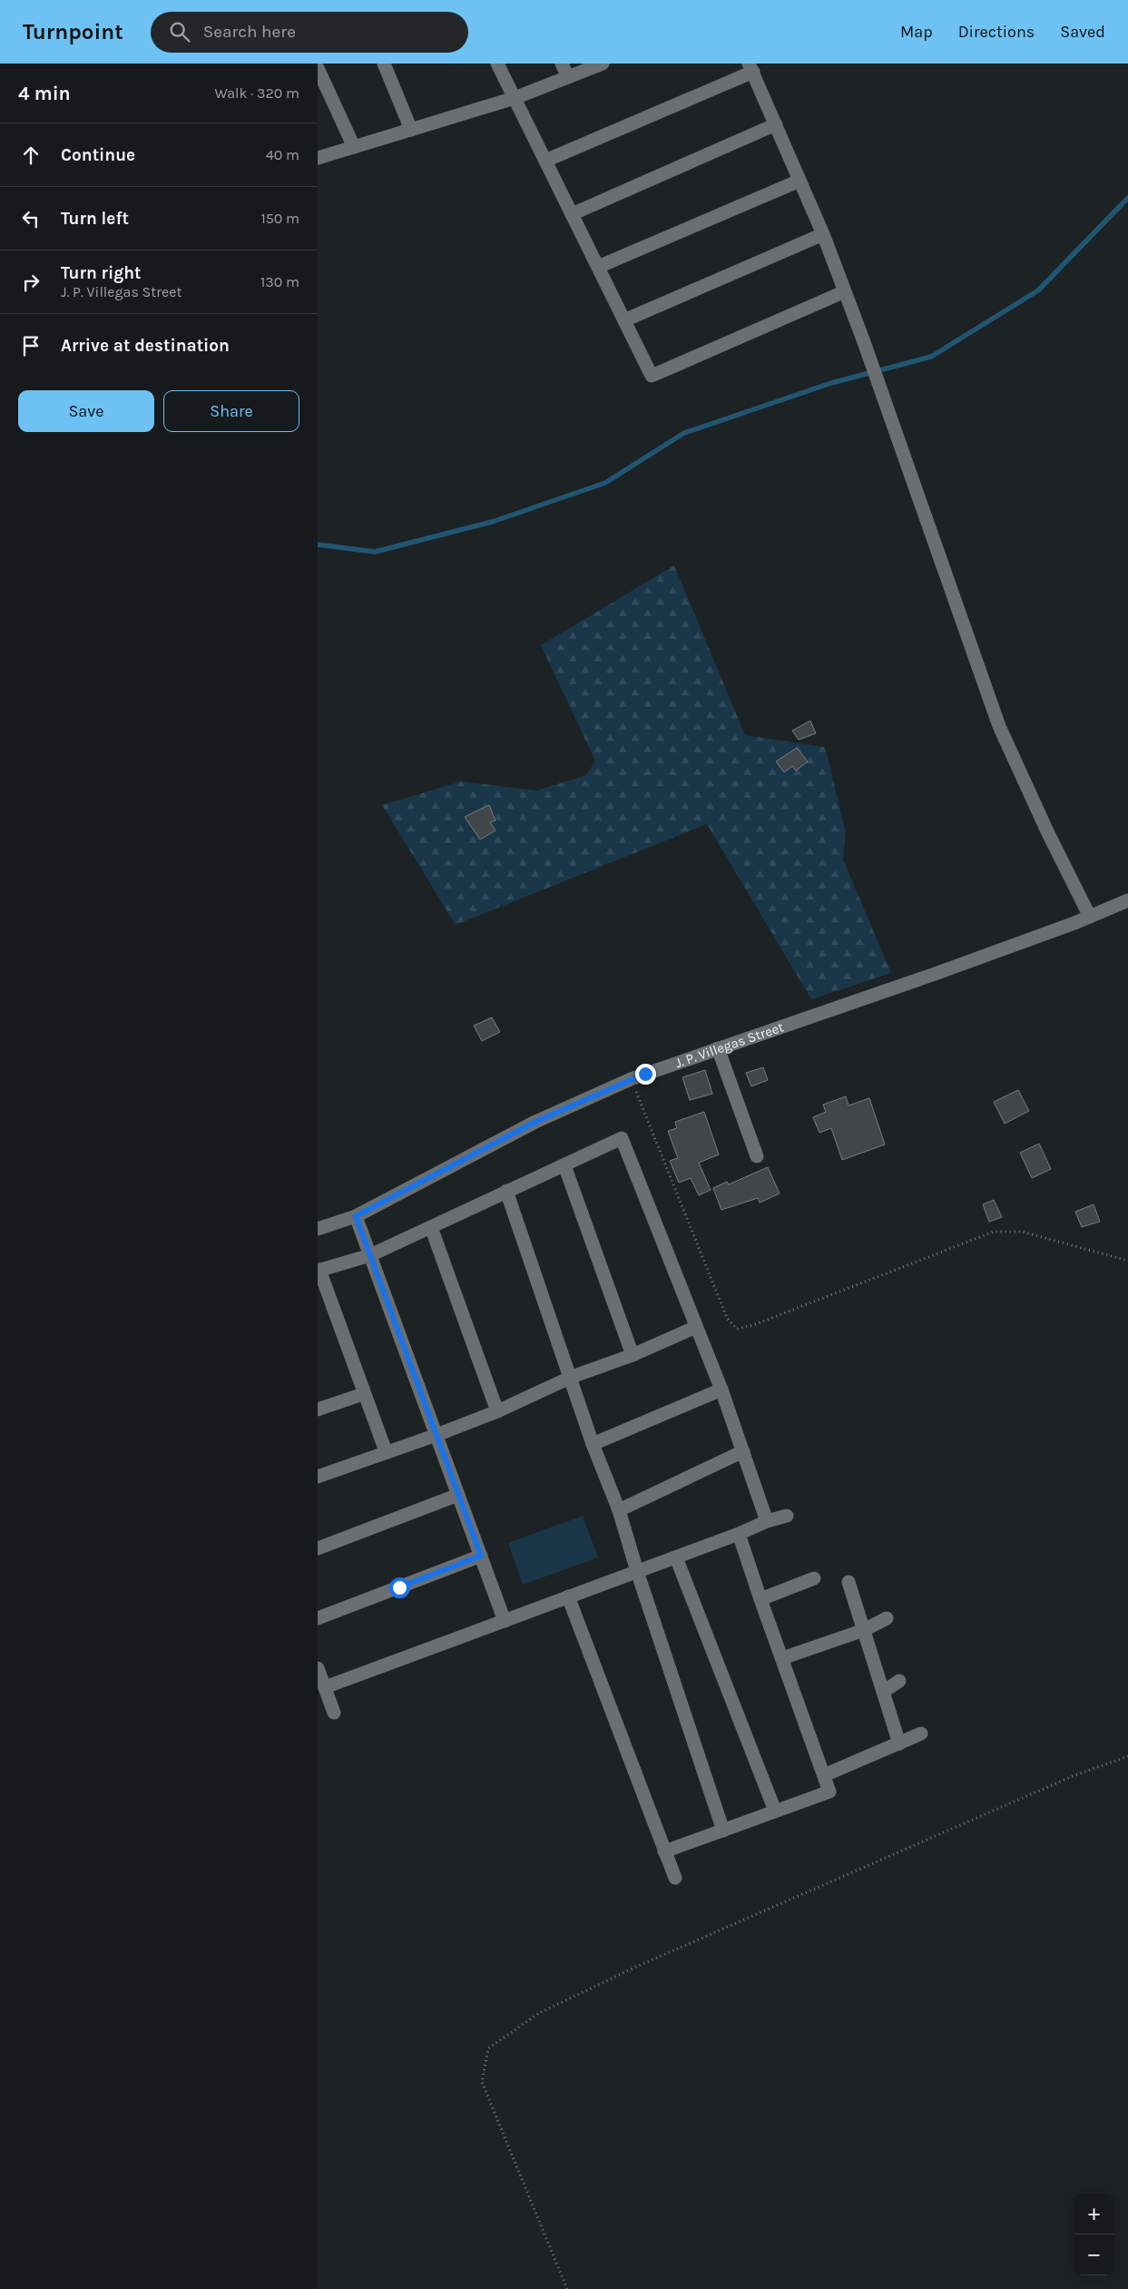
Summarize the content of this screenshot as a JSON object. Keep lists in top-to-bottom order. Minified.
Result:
{"streets":{"street":["J. P. Villegas Street"]},"page":{"header":"Turnpoint","search":"Search here","nav":["Map","Directions","Saved"],"heading":["4 min","Walk · 320 m"],"list":[["Continue","40 m"],["Turn left","150 m"],["Turn right","J. P. Villegas Street","130 m"],"Arrive at destination"],"buttons":["Save","Share"],"map_buttons":["+","−"]}}
